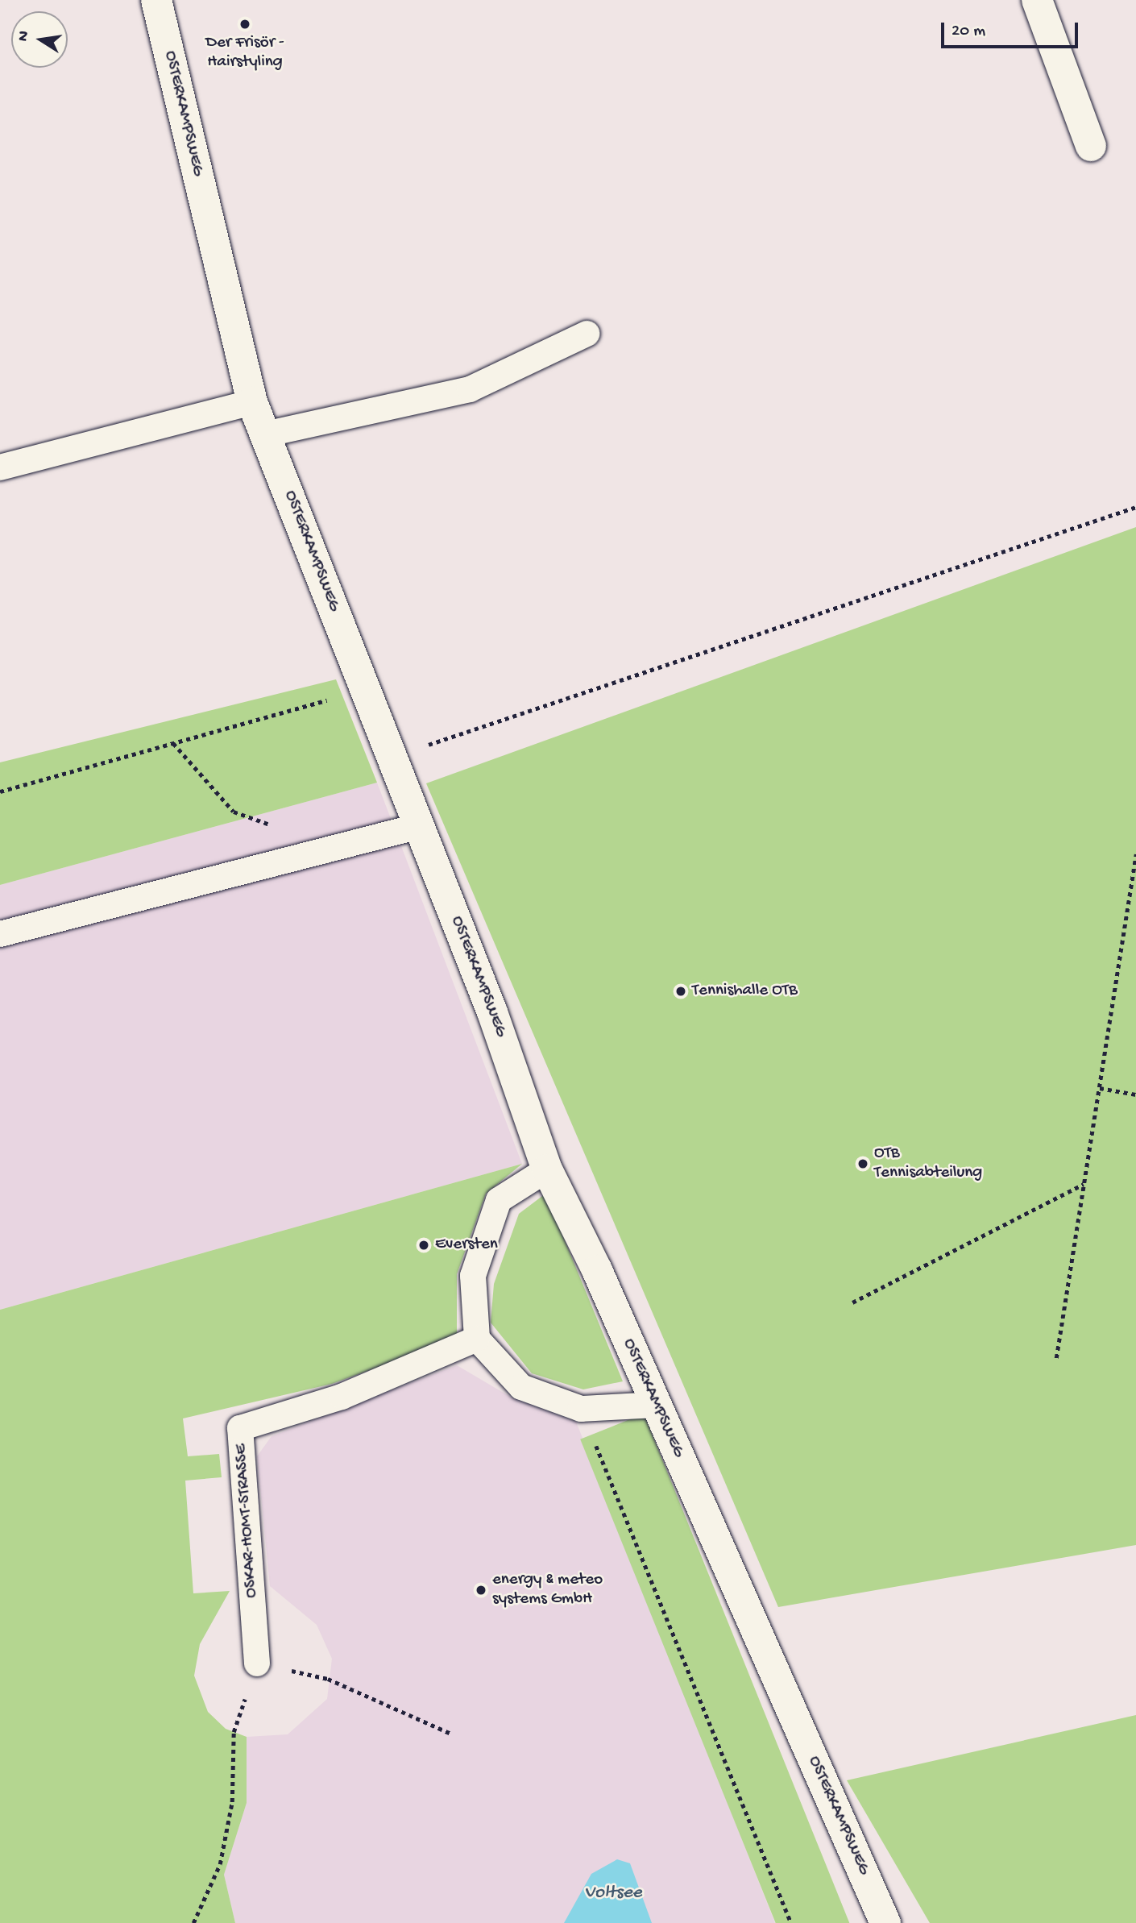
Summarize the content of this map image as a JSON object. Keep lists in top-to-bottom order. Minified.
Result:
{"streets":{"street":["OSTERKAMPSWEG"],"lane":["OSKAR-HOMT-STRASSE"]},"water":["Voltsee"],"places":["Der Frisör - Hairstyling","Tennishalle OTB","OTB Tennisabteilung","Eversten","energy & meteo systems GmbH"],"scale_bar":"20 m","north":"left"}
